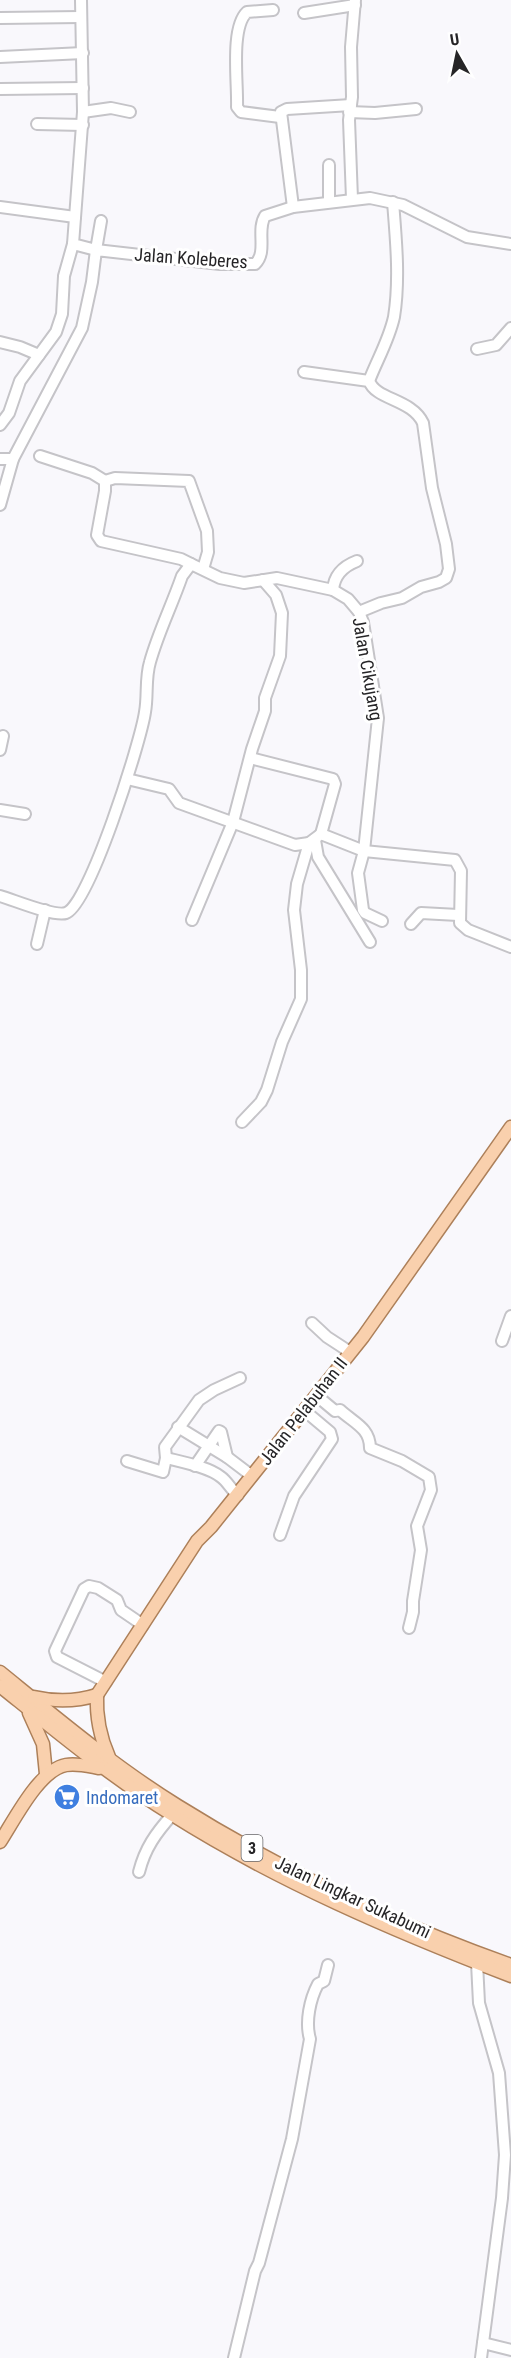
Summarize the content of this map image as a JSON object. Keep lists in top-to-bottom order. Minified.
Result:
{"streets":{"main road":["Jalan Pelabuhan II","3","Jalan Lingkar Sukabumi"],"street":["Jalan Koleberes","Jalan Cikujang"]},"crossings":[["3","Jalan Lingkar Sukabumi"]],"places":{"supermarket":["Indomaret"]},"north":"top"}
